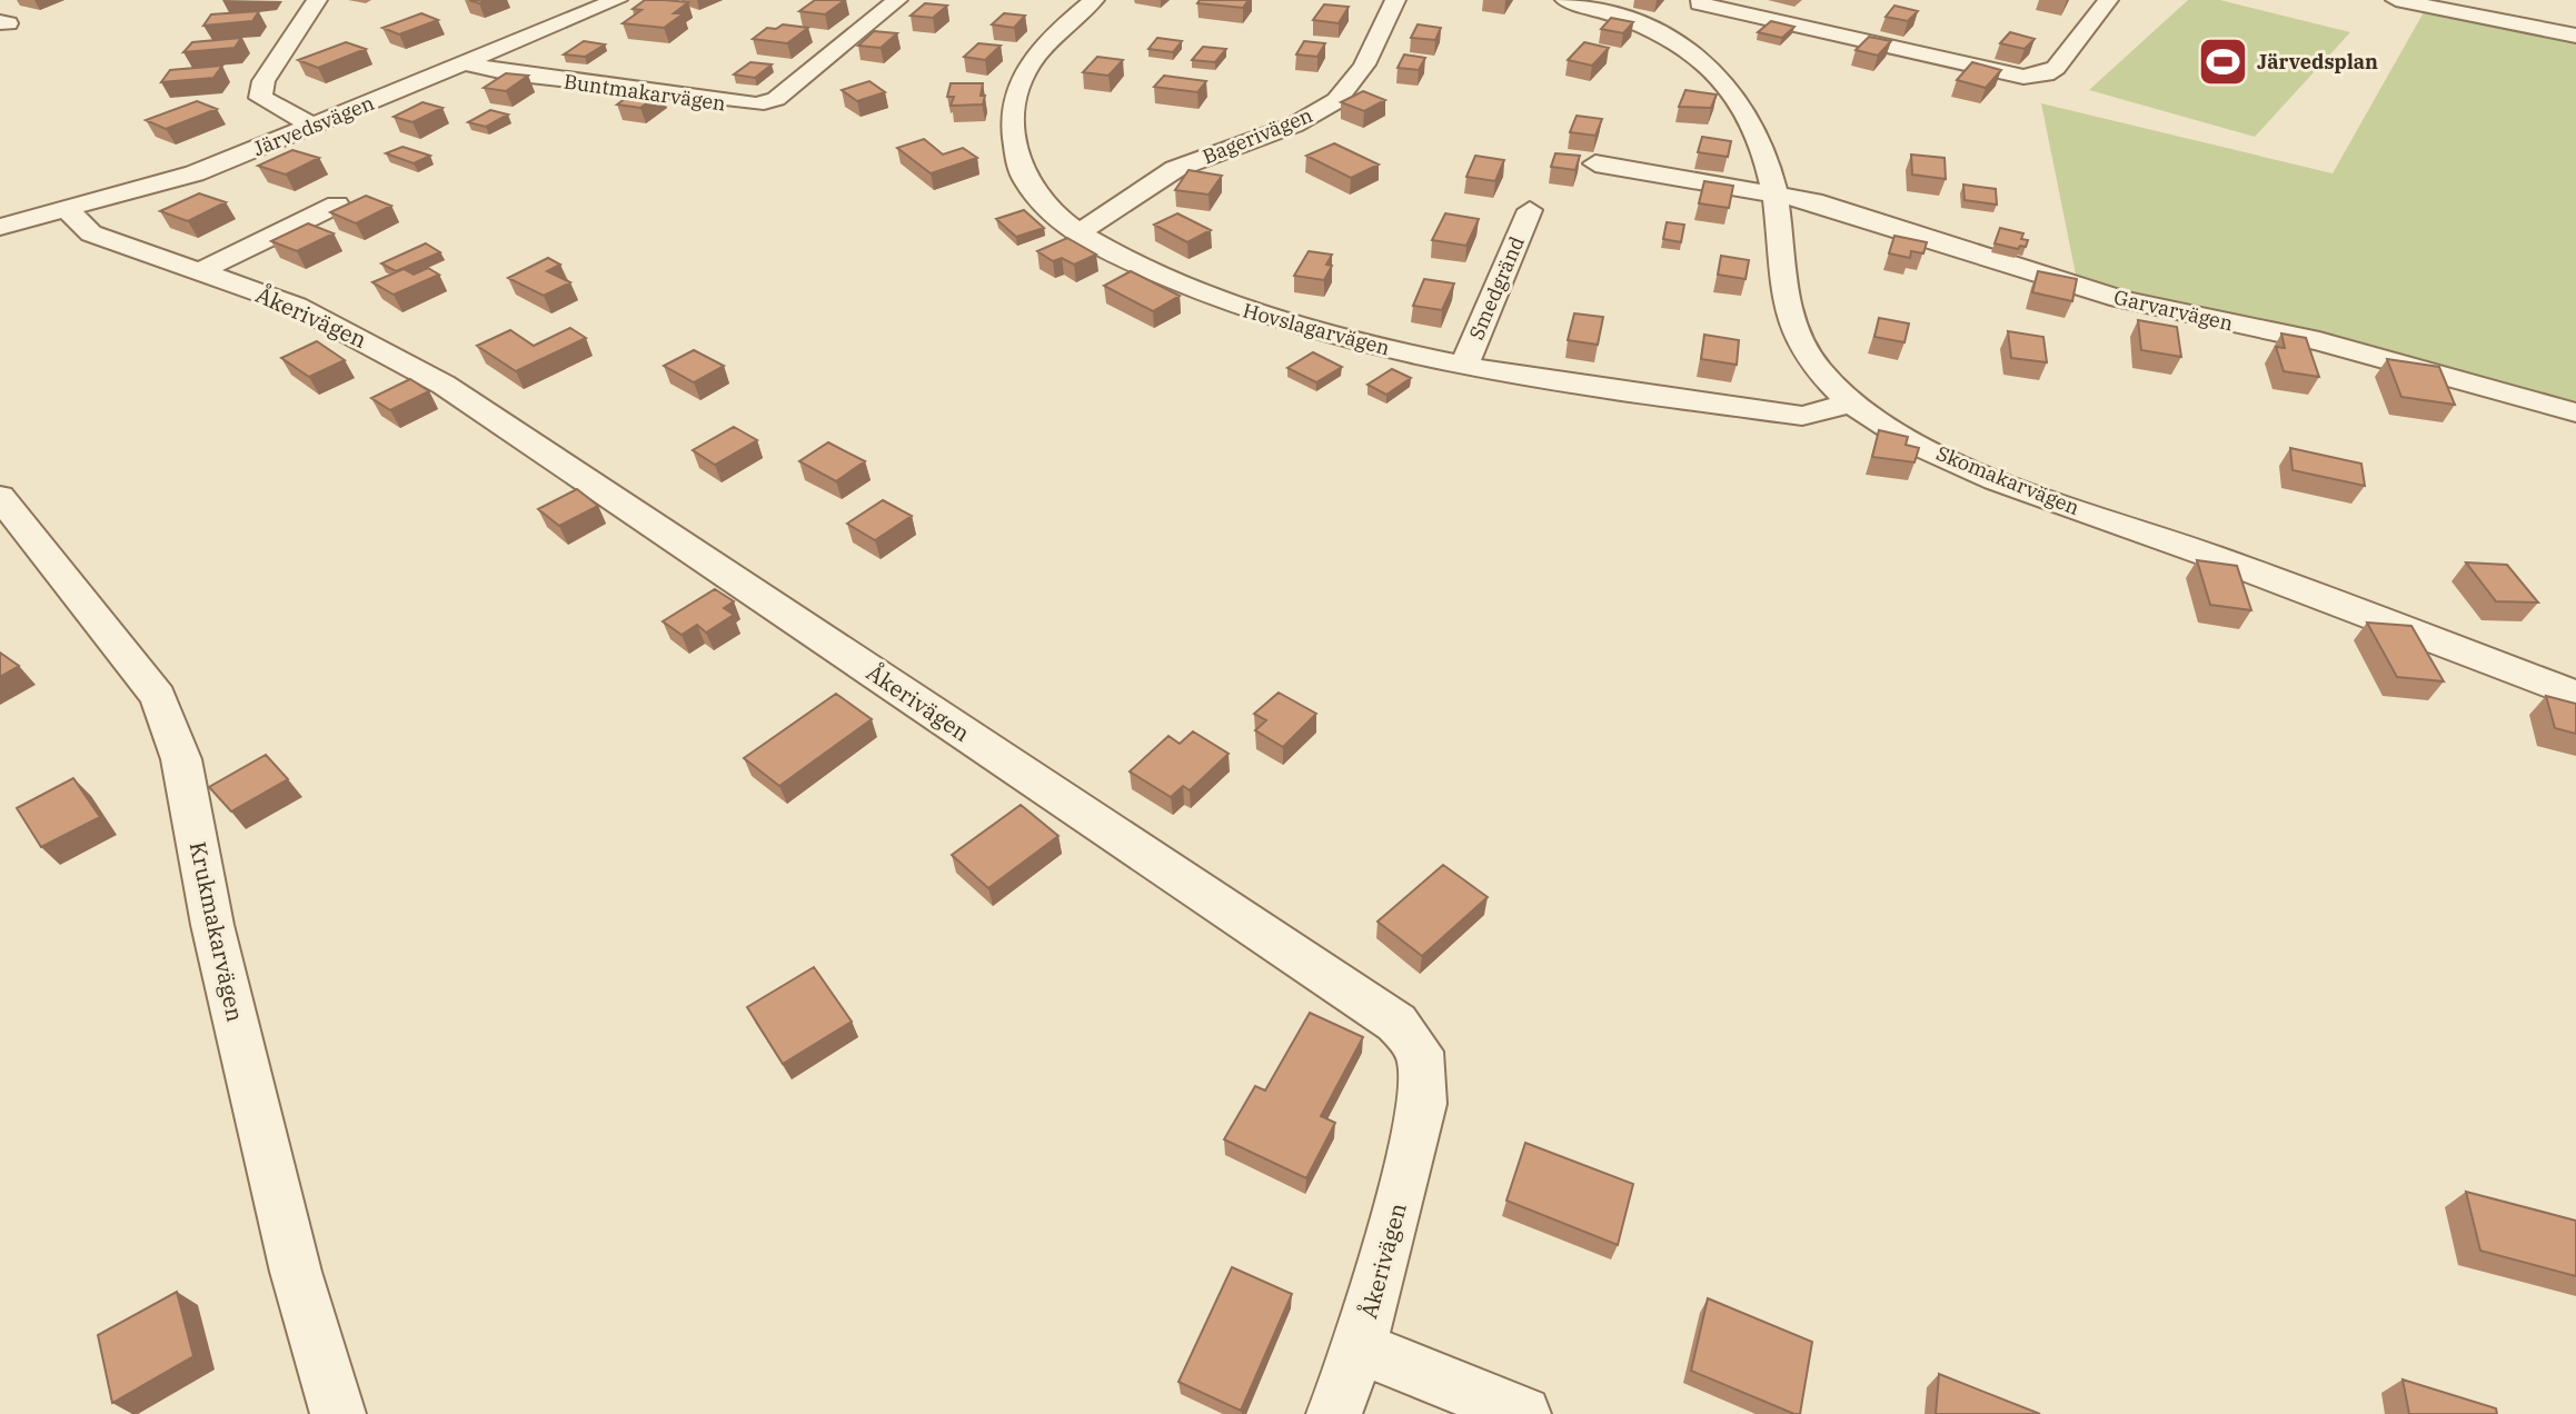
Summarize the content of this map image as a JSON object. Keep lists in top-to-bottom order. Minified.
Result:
{"streets":{"street":["Buntmakarvägen","Järvedsvägen","Bagerivägen","Smedgränd","Garvarvägen","Åkerivägen","Hovslagarvägen","Skomakarvägen","Krukmakarvägen"]},"crossings":[["Buntmakarvägen","Järvedsvägen"],["Järvedsvägen","Åkerivägen"],["Bagerivägen","Hovslagarvägen"],["Smedgränd","Hovslagarvägen"],["Garvarvägen","Skomakarvägen"],["Hovslagarvägen","Skomakarvägen"]],"places":{"sports":["Järvedsplan"]}}
